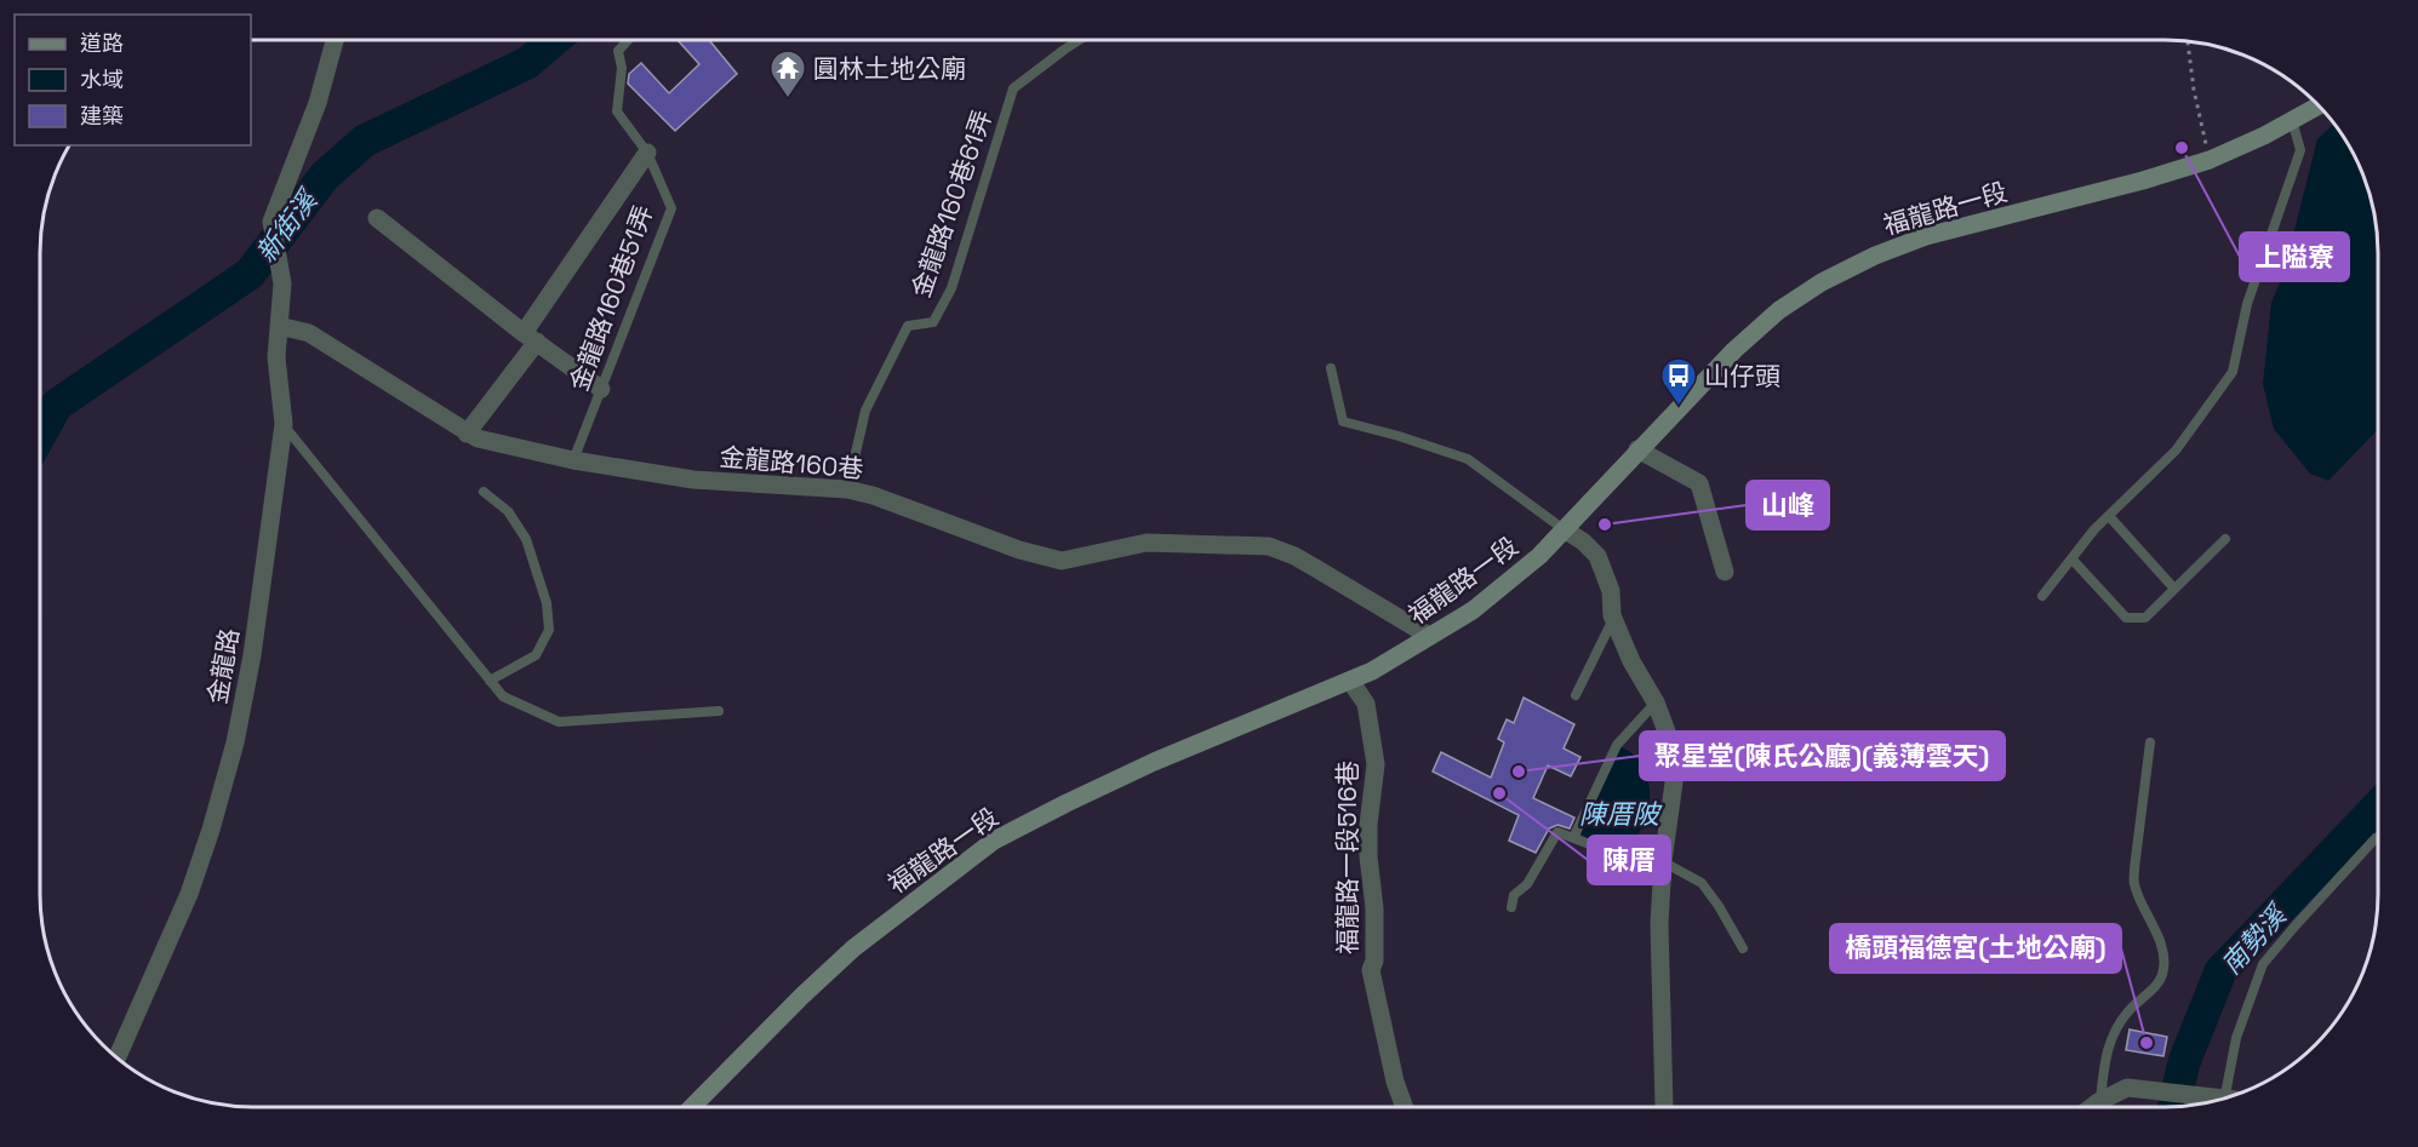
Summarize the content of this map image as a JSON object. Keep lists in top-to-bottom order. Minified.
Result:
{"streets":{"main road":["福龍路一段"],"street":["金龍路160巷","金龍路","福龍路一段516巷"],"lane":["金龍路160巷61弄","金龍路160巷51弄"]},"crossings":[["金龍路160巷61弄","金龍路160巷"],["福龍路一段","金龍路160巷"],["福龍路一段","福龍路一段516巷"],["金龍路160巷51弄","金龍路160巷"],["金龍路160巷","金龍路"]],"water":["新街溪","陳厝陂","南勢溪"],"places":{"temple":["圓林土地公廟"],"other":["上隘寮","山峰","聚星堂(陳氏公廳)(義薄雲天)","陳厝","橋頭福德宮(土地公廟)"],"bus stop":["山仔頭"]},"legend":["道路","水域","建築"]}
